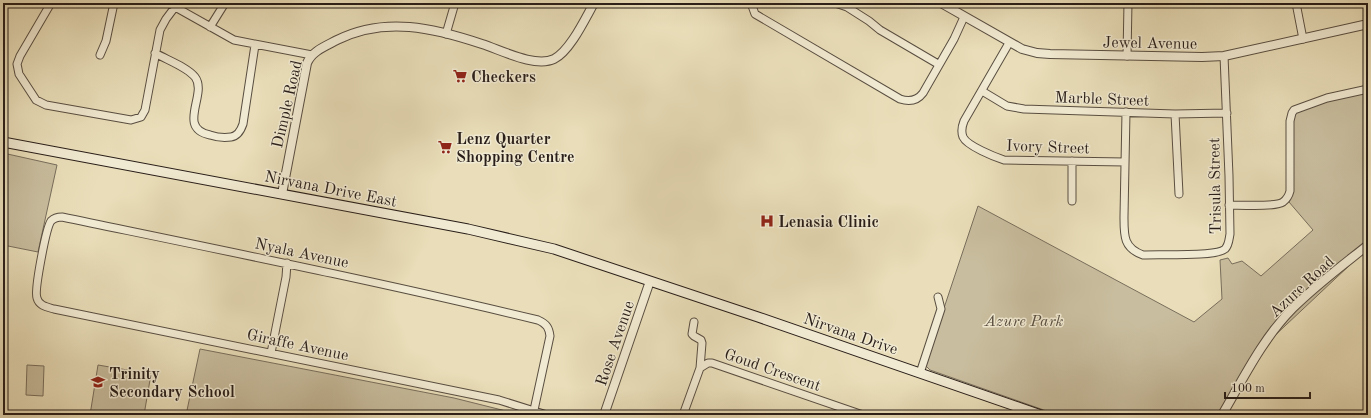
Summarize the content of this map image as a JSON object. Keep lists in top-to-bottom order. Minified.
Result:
{"streets":{"main road":["Nirvana Drive East","Nirvana Drive"],"street":["Jewel Avenue","Marble Street","Dimple Road","Ivory Street","Trisula Street","Nyala Avenue","Azure Road","Rose Avenue","Giraffe Avenue","Goud Crescent"]},"crossings":[["Jewel Avenue","Ivory Street"],["Jewel Avenue","Trisula Street"],["Marble Street","Ivory Street"],["Marble Street","Trisula Street"],["Dimple Road","Nirvana Drive East"],["Ivory Street","Trisula Street"],["Nirvana Drive East","Nirvana Drive"],["Nirvana Drive East","Rose Avenue"],["Nyala Avenue","Giraffe Avenue"],["Nirvana Drive","Rose Avenue"]],"parks":["Azure Park"],"places":{"supermarket":["Checkers","Lenz Quarter Shopping Centre"],"hospital":["Lenasia Clinic"],"school or university":["Trinity Secondary School"]},"scale_bar":"100 m"}
